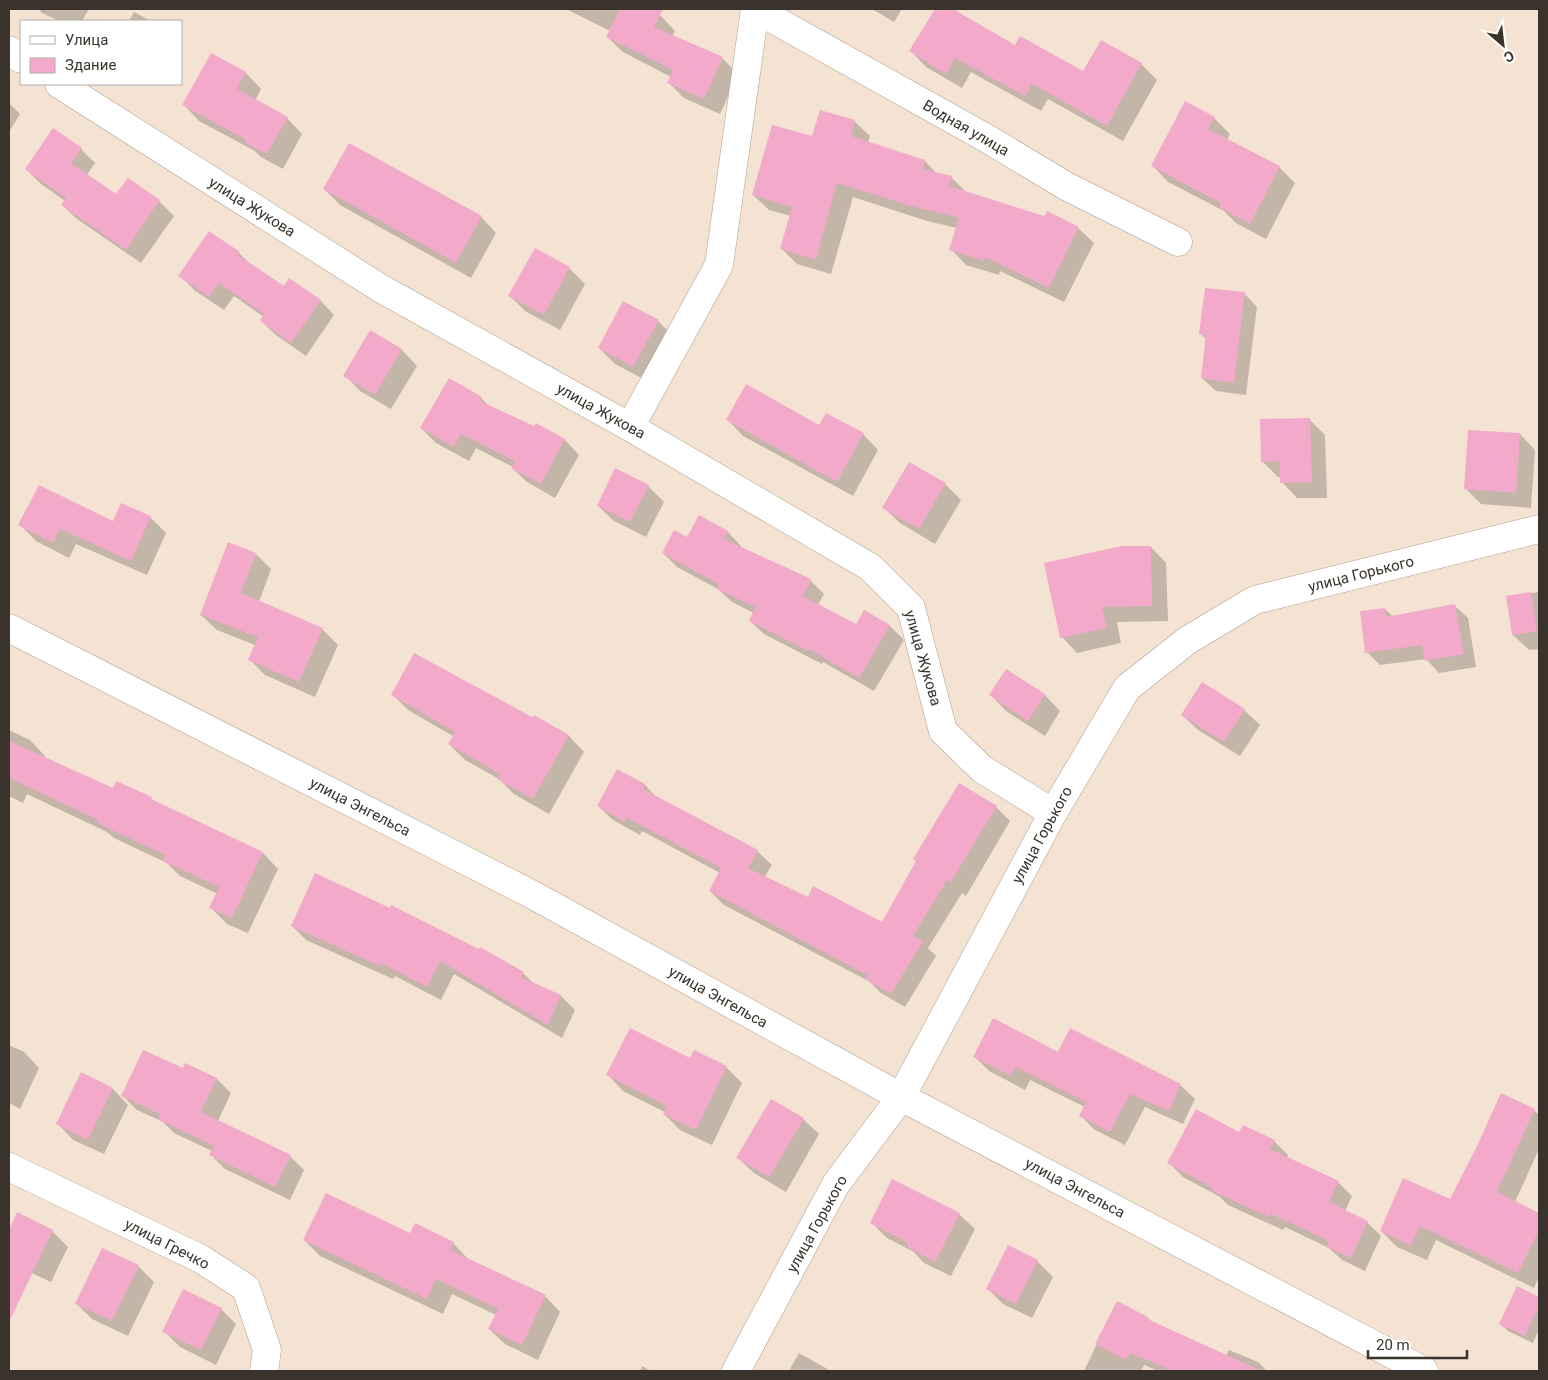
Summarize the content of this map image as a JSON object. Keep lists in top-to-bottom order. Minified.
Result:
{"streets":{"street":["Водная улица","улица Жукова","улица Горького","улица Энгельса","улица Гречко"]},"crossings":[["улица Жукова","улица Горького"],["улица Горького","улица Энгельса"]],"legend":["Улица","Здание"],"scale_bar":"20 m","north":"bottom right"}
